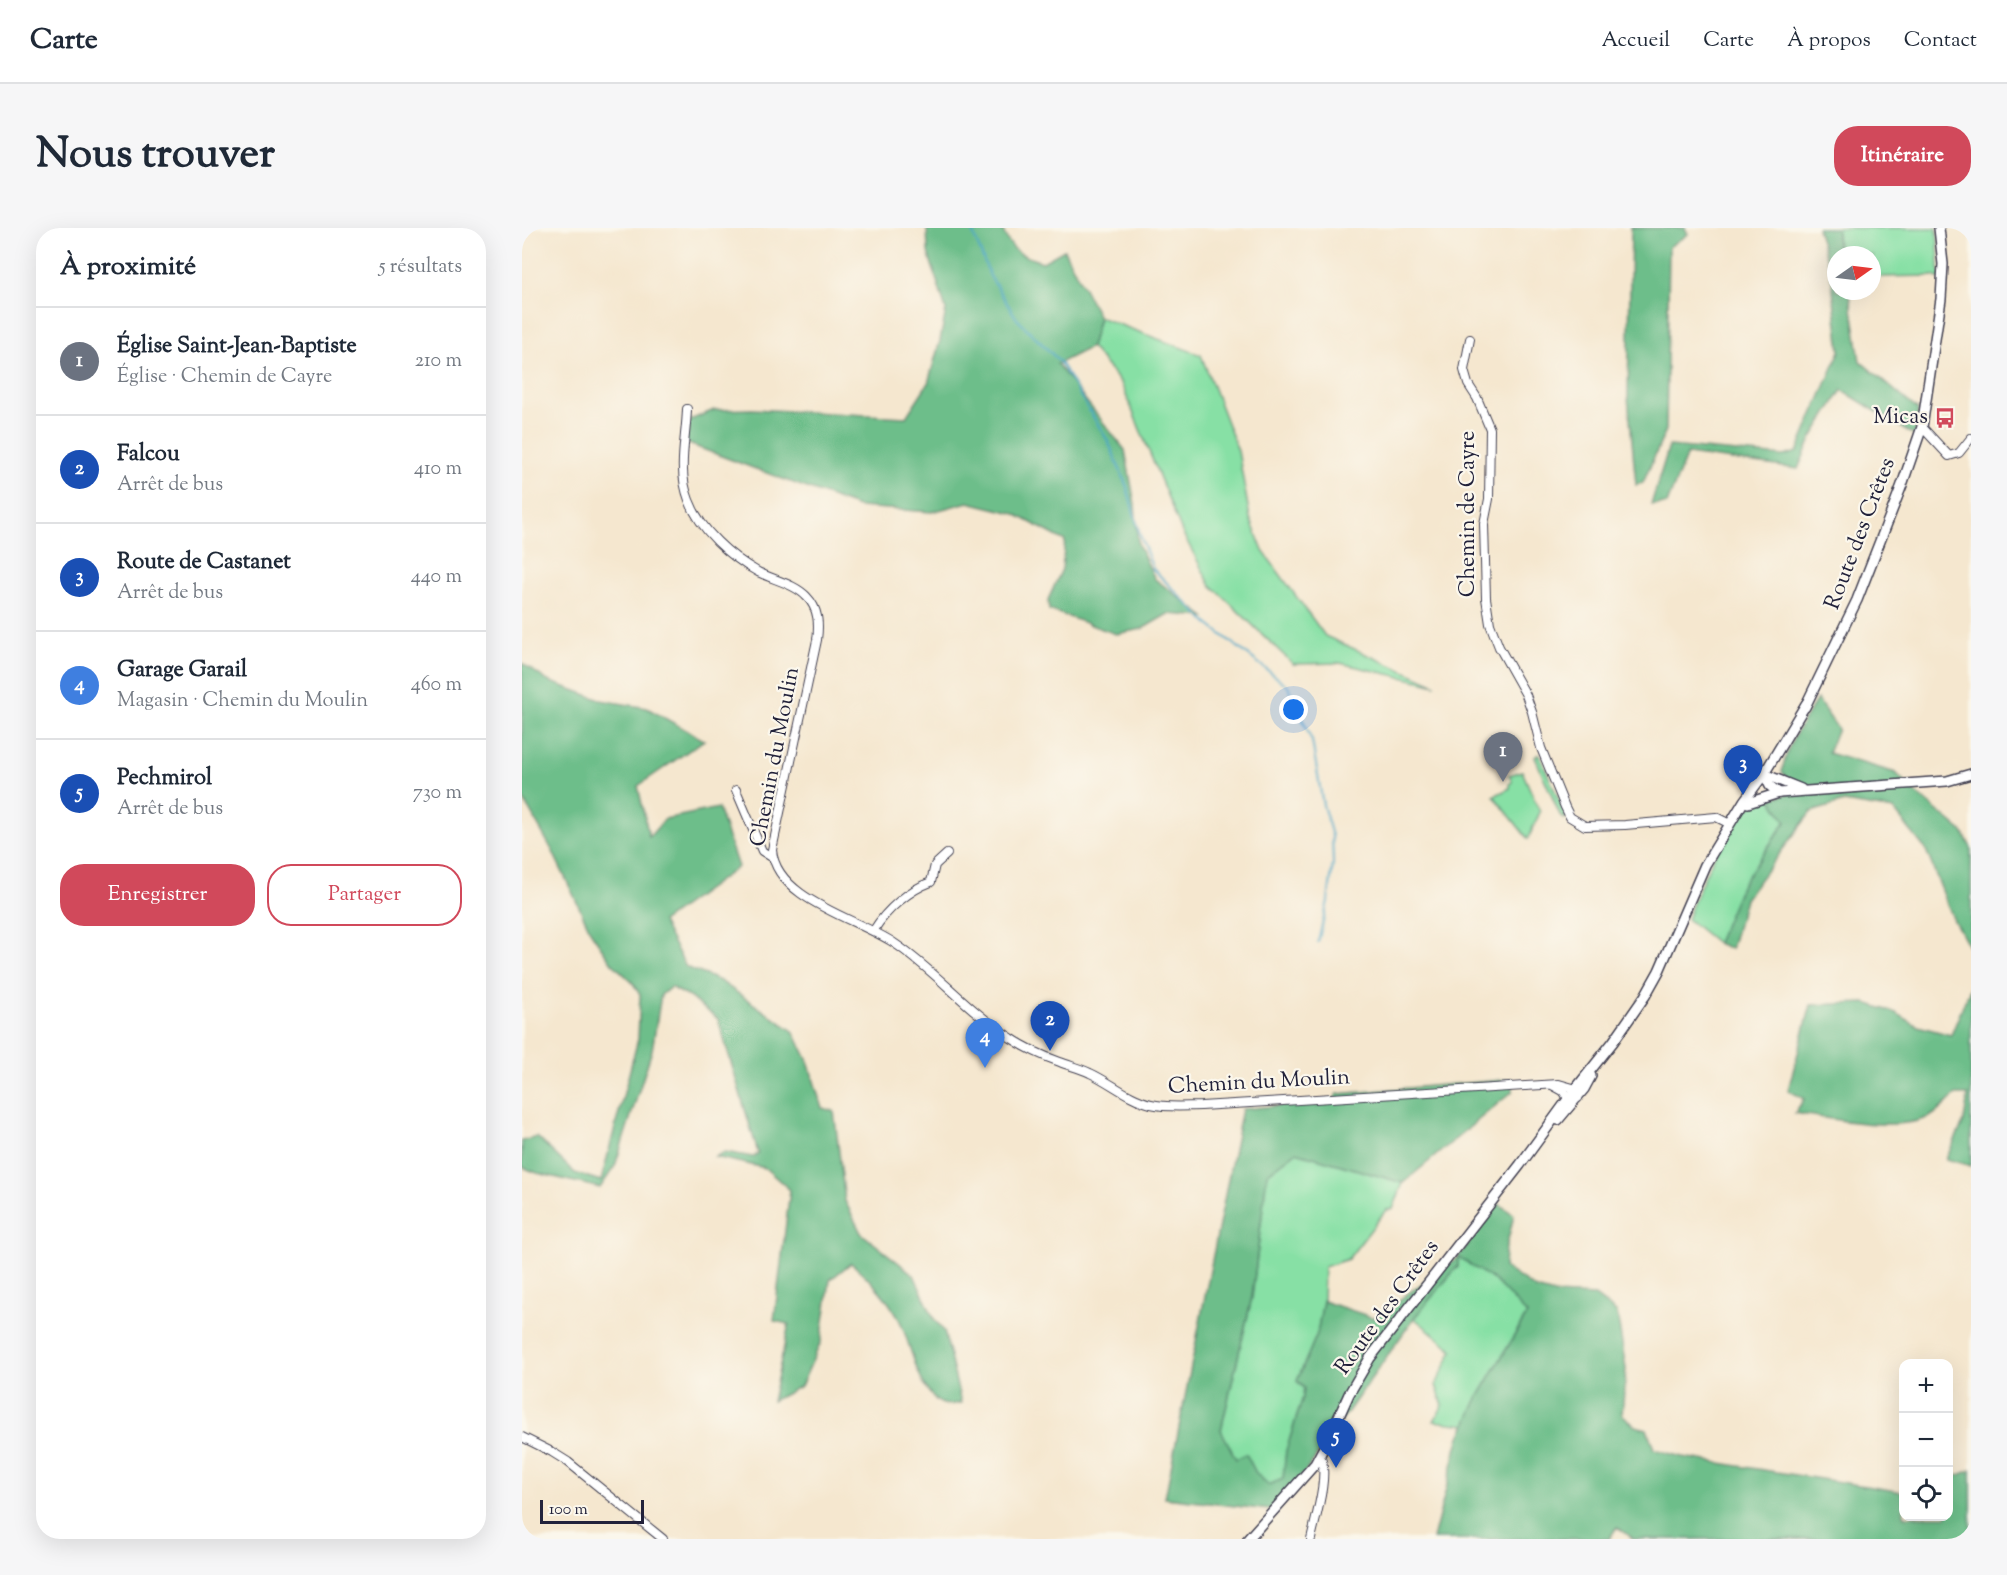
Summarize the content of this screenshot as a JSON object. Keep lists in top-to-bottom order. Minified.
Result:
{"streets":{"street":["Chemin de Cayre","Route des Crêtes","Chemin du Moulin"]},"crossings":[["Chemin de Cayre","Route des Crêtes"],["Route des Crêtes","Chemin du Moulin"]],"places":{"bus stop":["Micas"]},"scale_bar":"100 m","north":"right","page":{"header":"Carte","nav":["Accueil","Carte","À propos","Contact"],"title":"Nous trouver","buttons":["Itinéraire",["Enregistrer","Partager"]],"heading":["À proximité","5 résultats"],"list":[{"mark":"1","name":"Église Saint-Jean-Baptiste","note":"Église · Chemin de Cayre","value":"210 m"},{"mark":"2","name":"Falcou","note":"Arrêt de bus","value":"410 m"},{"mark":"3","name":"Route de Castanet","note":"Arrêt de bus","value":"440 m"},{"mark":"4","name":"Garage Garail","note":"Magasin · Chemin du Moulin","value":"460 m"},{"mark":"5","name":"Pechmirol","note":"Arrêt de bus","value":"730 m"}],"pins":["1","3","2","4","5"],"map_buttons":["+","−"],"scale":"100 m"}}
